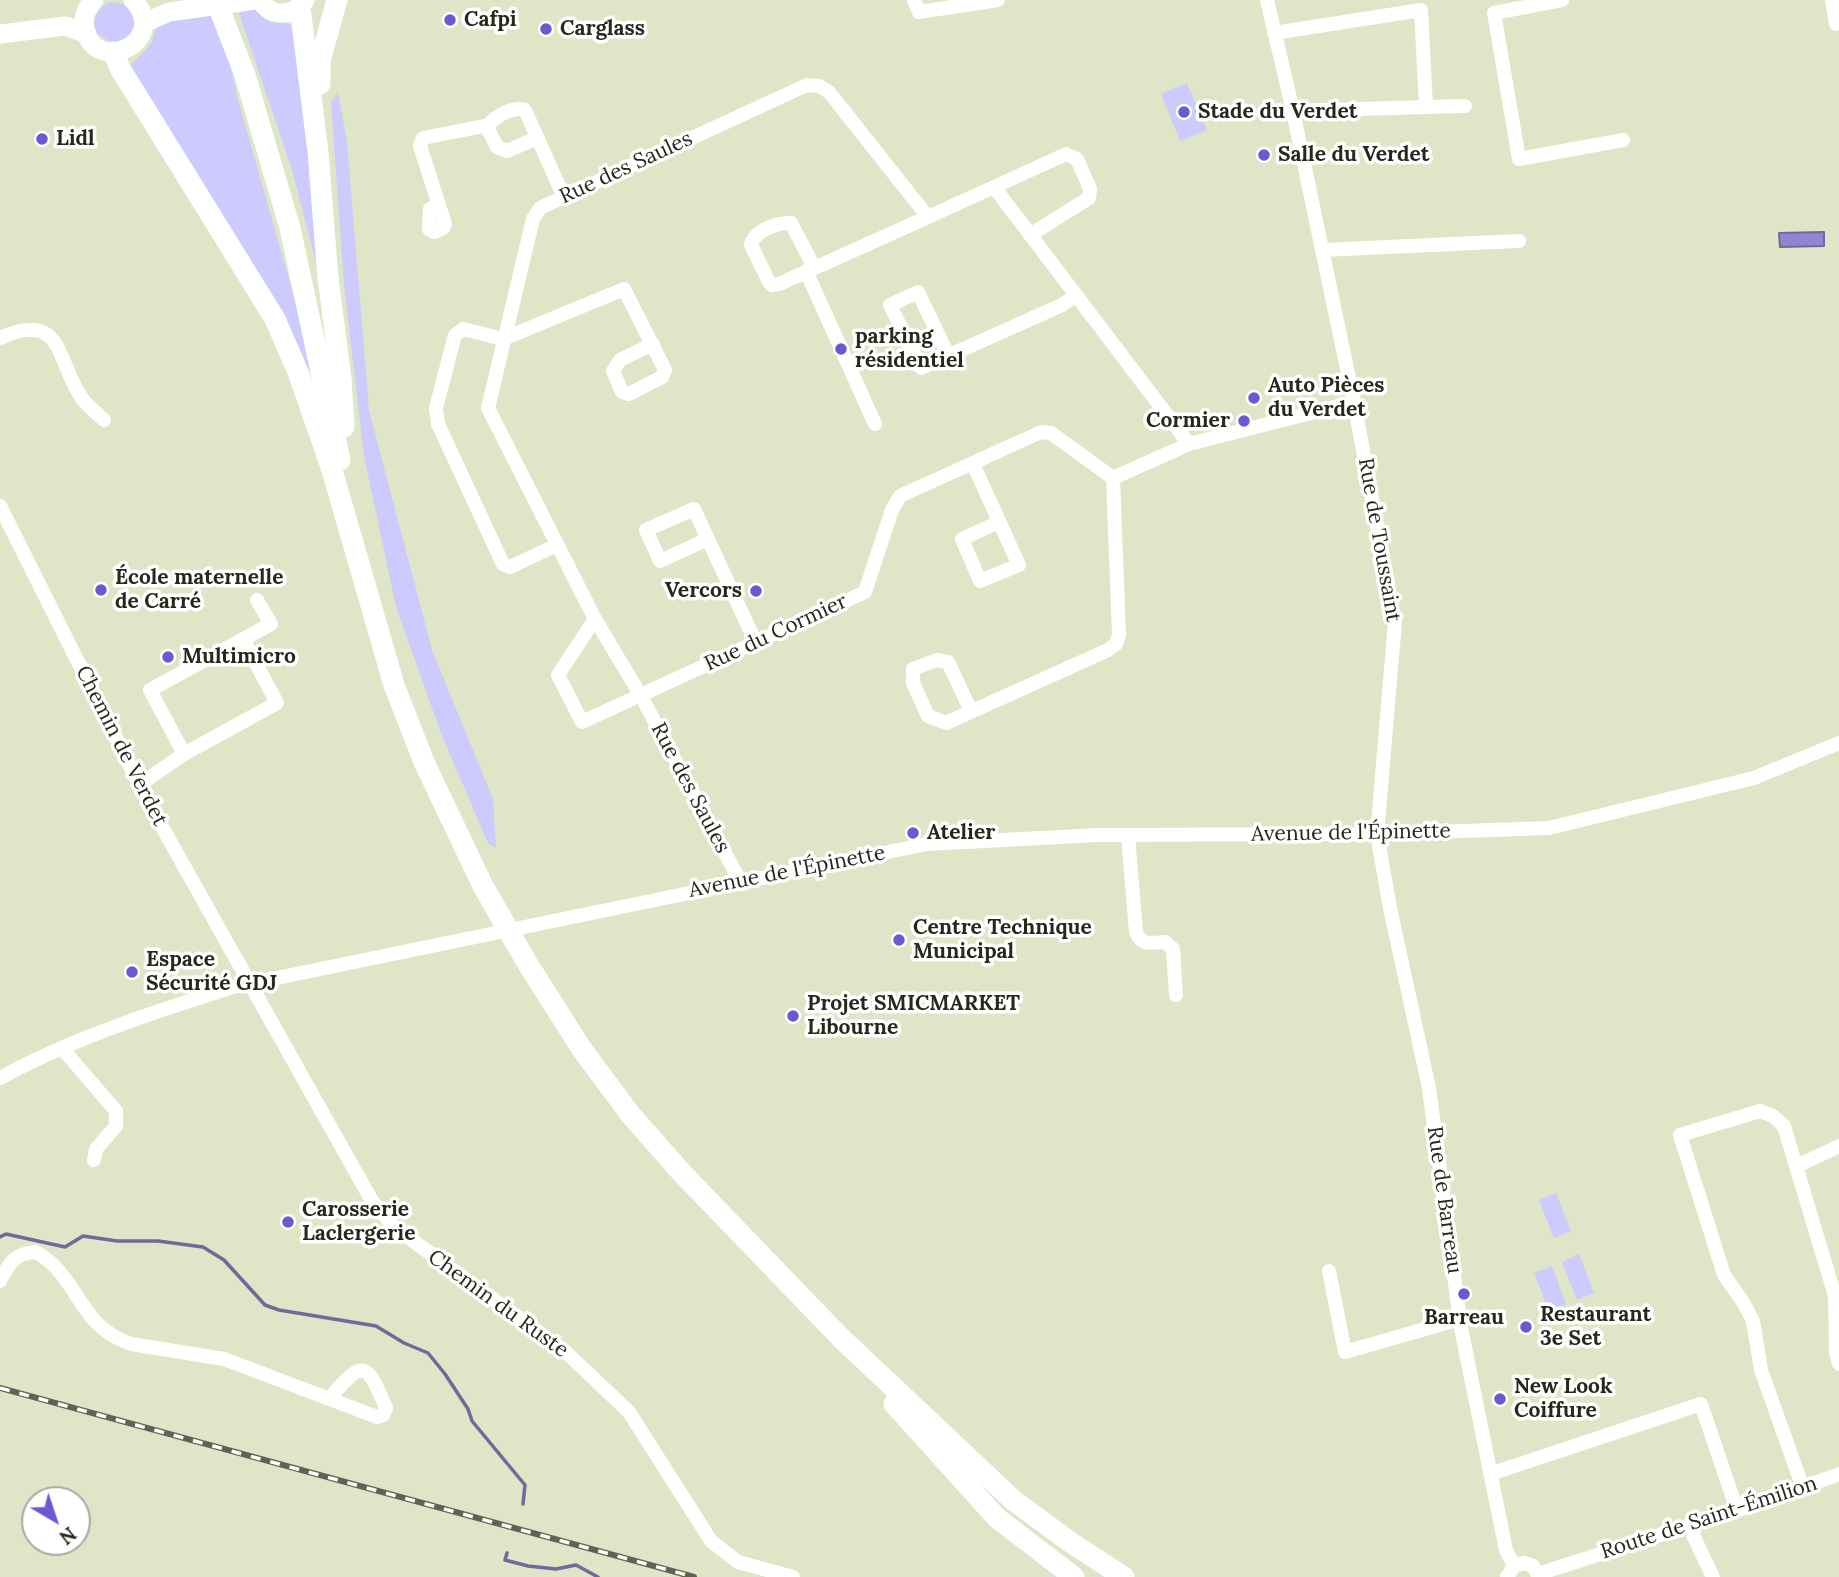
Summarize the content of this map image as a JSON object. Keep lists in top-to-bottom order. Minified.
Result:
{"streets":{"street":["Rue des Saules","Rue de Toussaint","Rue du Cormier","Chemin de Verdet","Avenue de l'Épinette","Rue de Barreau","Chemin du Ruste","Route de Saint-Émilion"]},"crossings":[["Rue des Saules","Rue du Cormier"],["Rue des Saules","Avenue de l'Épinette"],["Rue de Toussaint","Avenue de l'Épinette"],["Rue de Toussaint","Rue de Barreau"],["Chemin de Verdet","Avenue de l'Épinette"],["Chemin de Verdet","Chemin du Ruste"],["Avenue de l'Épinette","Rue de Barreau"],["Avenue de l'Épinette","Chemin du Ruste"]],"places":["Cafpi","Carglass","Stade du Verdet","Lidl","Salle du Verdet","parking résidentiel","Auto Pièces du Verdet","Cormier","École maternelle de Carré","Vercors","Multimicro","Atelier","Centre Technique Municipal","Espace Sécurité GDJ","Projet SMICMARKET Libourne","Carosserie Laclergerie","Barreau","Restaurant 3e Set","New Look Coiffure"],"north":"bottom right"}
